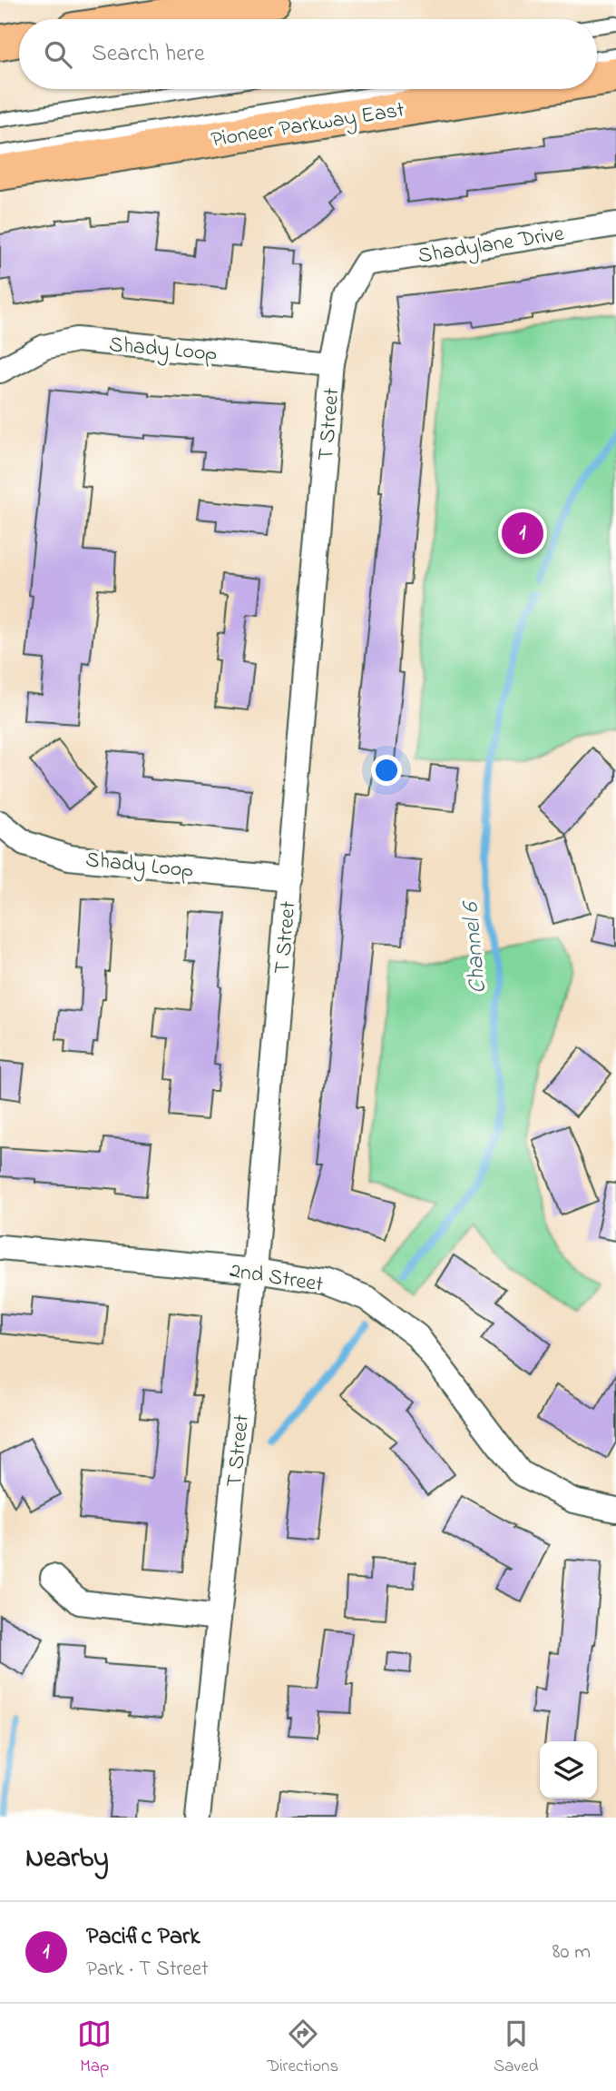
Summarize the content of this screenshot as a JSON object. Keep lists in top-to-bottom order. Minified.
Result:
{"streets":{"main road":["Pioneer Parkway East"],"street":["Shadylane Drive","Shady Loop","T Street","2nd Street"]},"crossings":[["Shadylane Drive","T Street"],["Shady Loop","T Street"],["T Street","2nd Street"]],"water":["Channel 6"],"page":{"search":"Search here","pins":"1","heading":"Nearby","list":[{"mark":"1","name":"Pacific Park","note":"Park · T Street","value":"80 m"}],"nav":["Map","Directions","Saved"]}}
